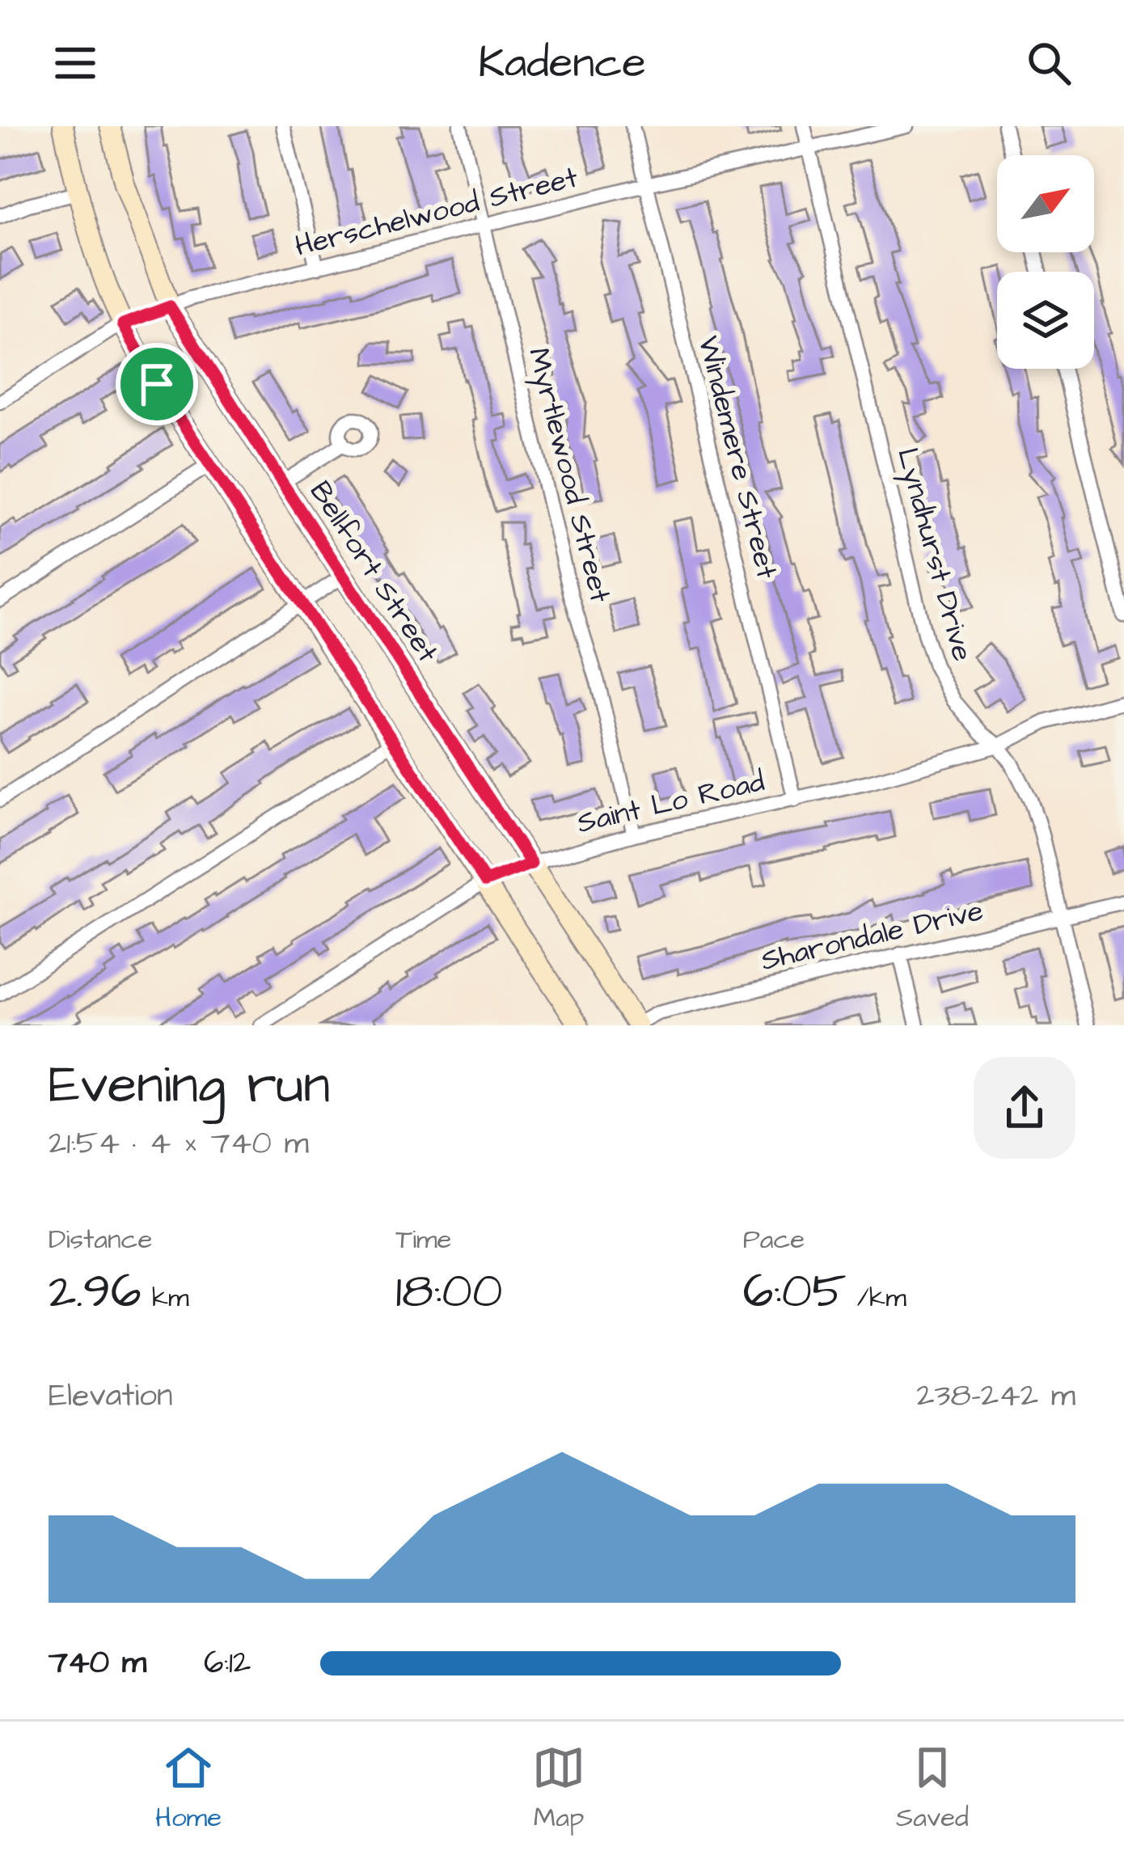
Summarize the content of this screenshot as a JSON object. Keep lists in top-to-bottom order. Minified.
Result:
{"streets":{"main road":["Bellfort Street"],"street":["Herschelwood Street","Windemere Street","Myrtlewood Street","Lyndhurst Drive","Saint Lo Road","Sharondale Drive"]},"crossings":[["Herschelwood Street","Windemere Street"],["Herschelwood Street","Myrtlewood Street"],["Herschelwood Street","Lyndhurst Drive"],["Herschelwood Street","Bellfort Street"],["Windemere Street","Saint Lo Road"],["Myrtlewood Street","Saint Lo Road"],["Lyndhurst Drive","Saint Lo Road"],["Lyndhurst Drive","Sharondale Drive"],["Bellfort Street","Saint Lo Road"],["Bellfort Street","Sharondale Drive"]],"north":"top right","page":{"header":"Kadence","heading":["Evening run","21:54 · 4 × 740 m"],"stats":[["Distance","2.96 km"],["Time","18:00"],["Pace","6:05 /km"]],"chart":["Elevation","238–242 m"],"list":[{"name":"740 m","note":"6:12"}],"tabs":["Home","Map","Saved"]}}
